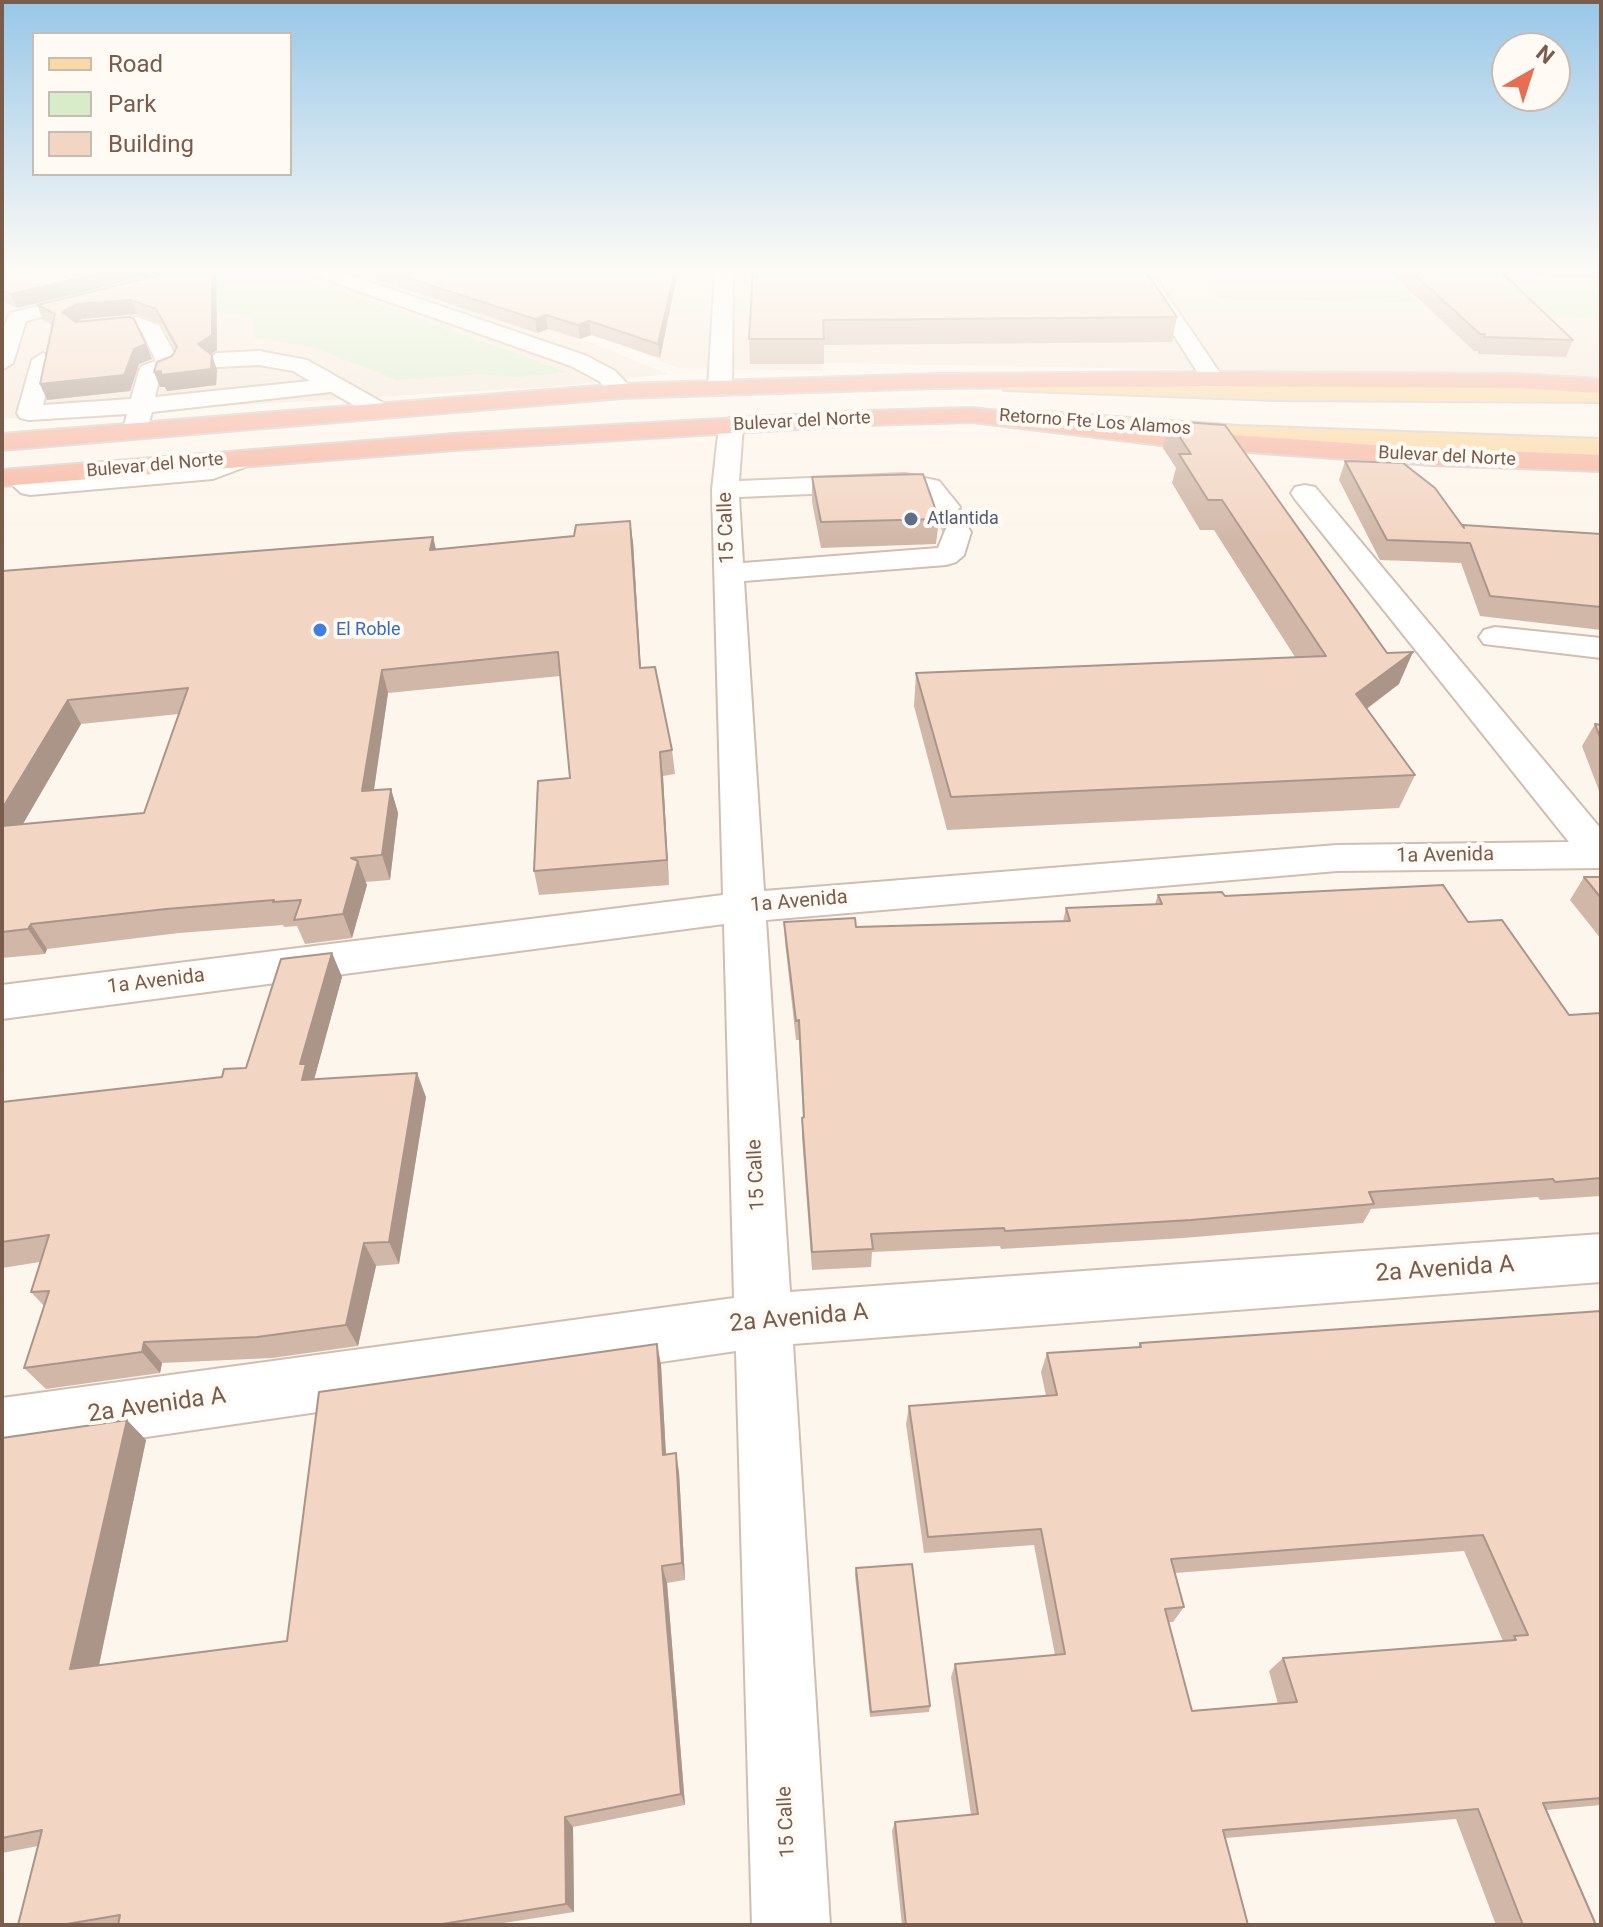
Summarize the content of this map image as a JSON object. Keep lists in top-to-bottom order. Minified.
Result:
{"streets":{"highway":["Bulevar del Norte"],"main road":["Retorno Fte Los Alamos"],"street":["15 Calle","1a Avenida","2a Avenida A"]},"crossings":[["Bulevar del Norte","Retorno Fte Los Alamos"],["Bulevar del Norte","15 Calle"],["15 Calle","1a Avenida"],["15 Calle","2a Avenida A"]],"places":["Atlantida","El Roble"],"legend":["Road","Park","Building"],"north":"top right"}
